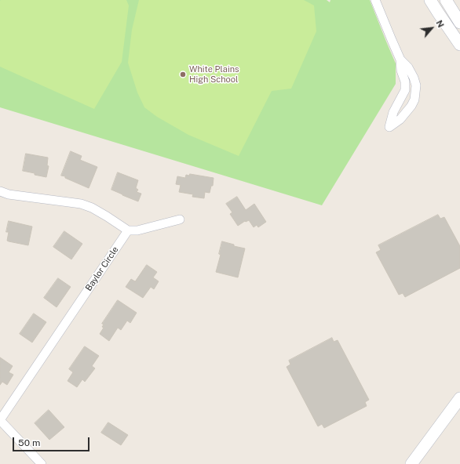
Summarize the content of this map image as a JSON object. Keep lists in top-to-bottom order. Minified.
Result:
{"streets":{"street":["Baylor Circle"]},"places":["White Plains High School"],"scale_bar":"50 m","north":"top right"}
